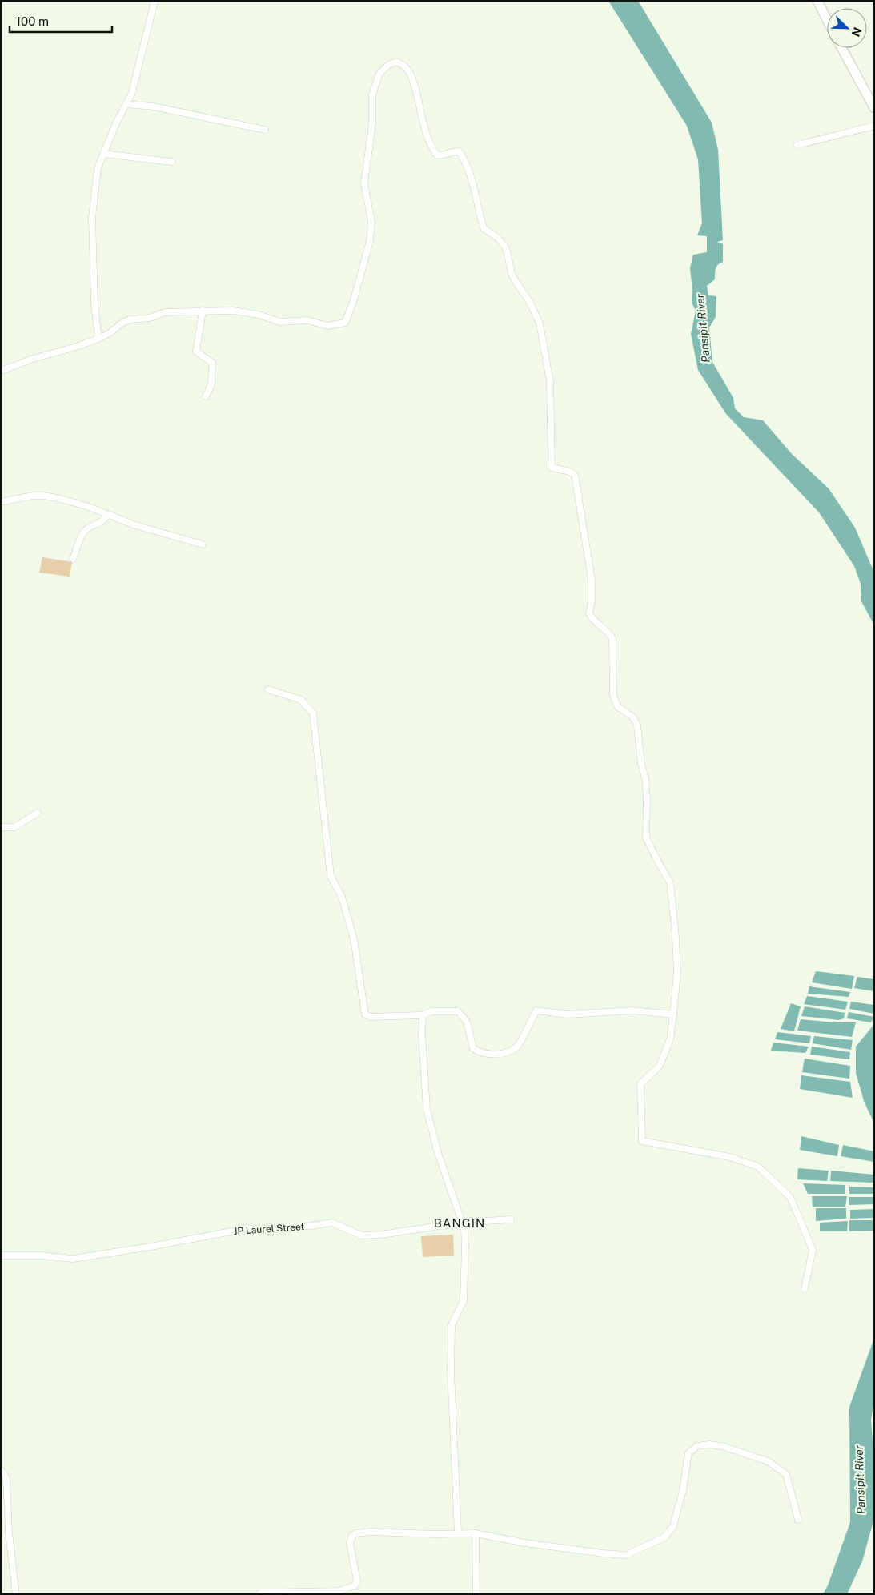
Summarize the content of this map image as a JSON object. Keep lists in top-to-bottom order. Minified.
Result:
{"streets":{"street":["JP Laurel Street"]},"districts":["BANGIN"],"water":["Pansipit River"],"scale_bar":"100 m","north":"bottom right"}
